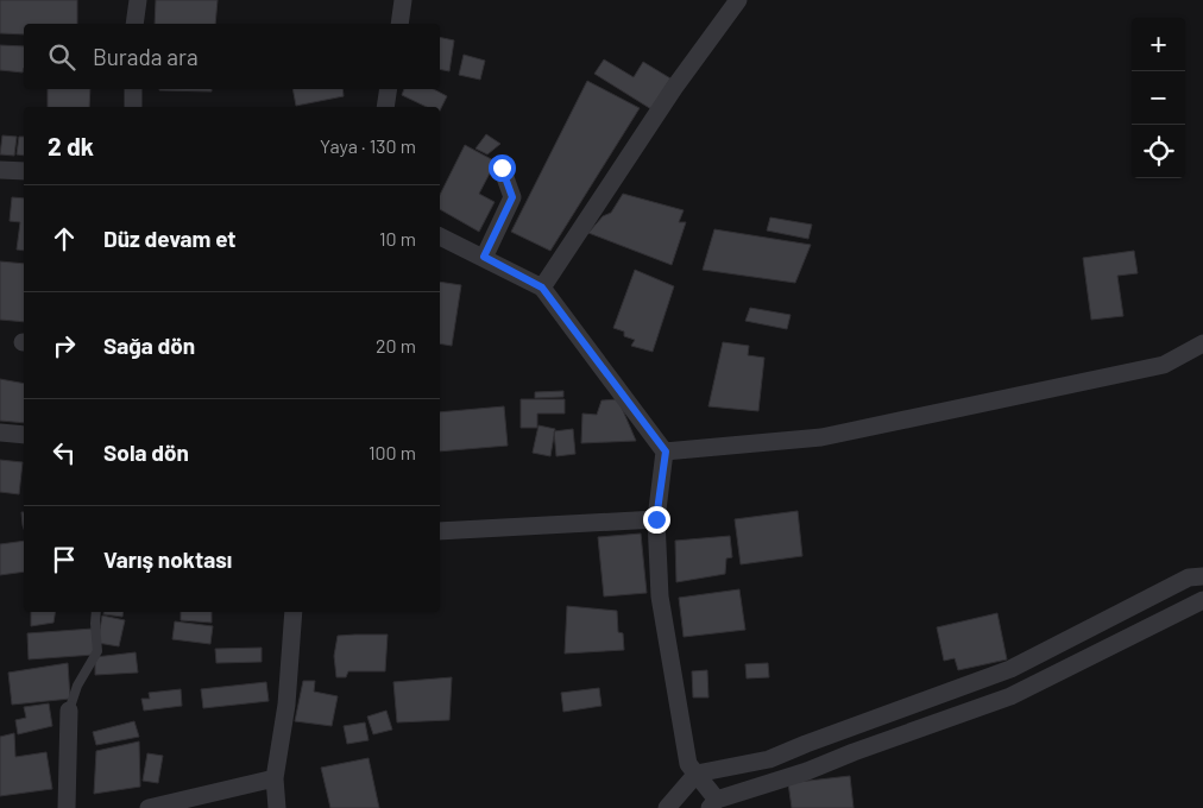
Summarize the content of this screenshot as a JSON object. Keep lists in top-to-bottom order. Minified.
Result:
{"page":{"map_buttons":["+","−"],"search":"Burada ara","heading":["2 dk","Yaya · 130 m"],"list":[["Düz devam et","10 m"],["Sağa dön","20 m"],["Sola dön","100 m"],"Varış noktası"]}}
